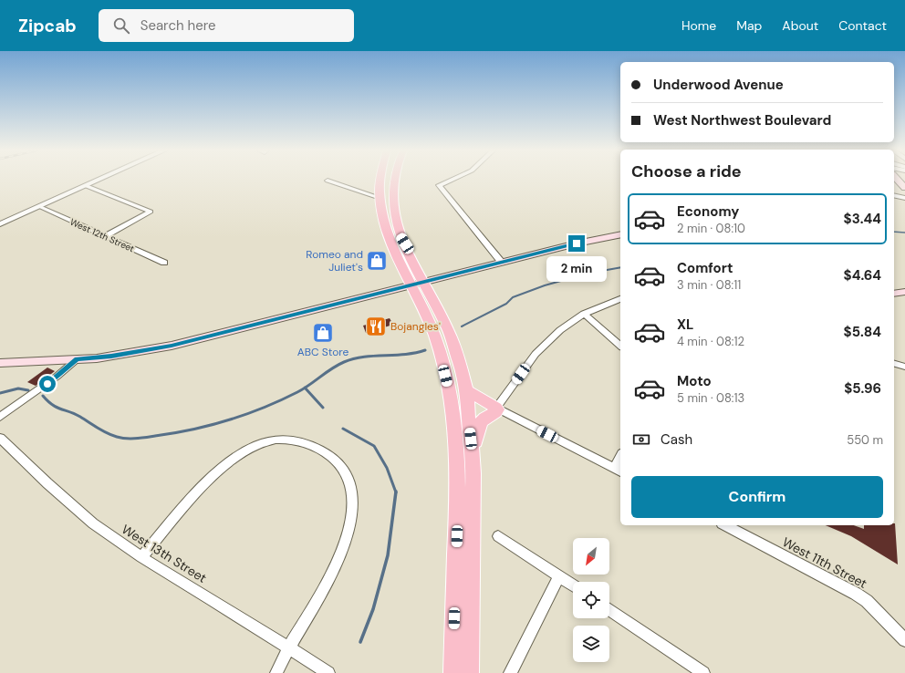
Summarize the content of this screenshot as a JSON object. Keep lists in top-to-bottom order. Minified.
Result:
{"streets":{"street":["West 12th Street","West 13th Street","West 11th Street"]},"places":{"shop":["Romeo and Juliet's","ABC Store"],"restaurant":["Bojangles'"]},"north":"bottom left","page":{"header":"Zipcab","search":"Search here","nav":["Home","Map","About","Contact"],"banner":["Underwood Avenue","West Northwest Boulevard"],"heading":"Choose a ride","list":[{"name":"Economy","note":"2 min · 08:10","value":"$3.44"},{"name":"Comfort","note":"3 min · 08:11","value":"$4.64"},{"name":"XL","note":"4 min · 08:12","value":"$5.84"},{"name":"Moto","note":"5 min · 08:13","value":"$5.96"}],"bubble":"2 min","pay":["Cash","550 m"],"buttons":"Confirm"}}
